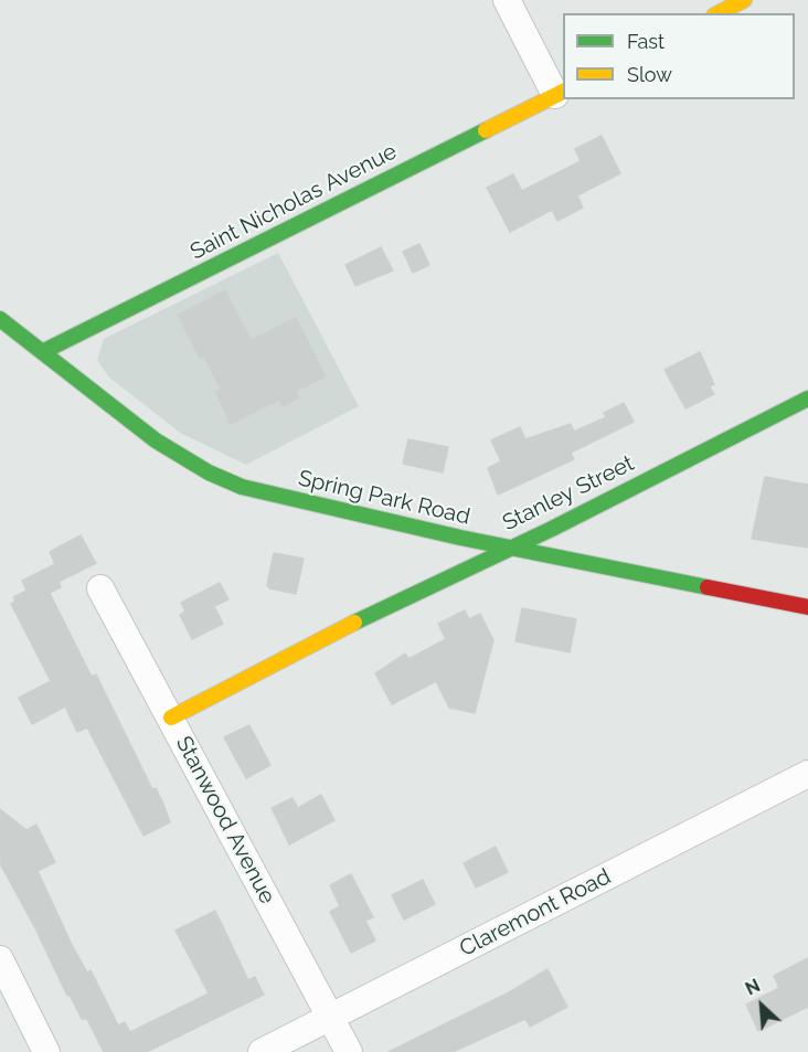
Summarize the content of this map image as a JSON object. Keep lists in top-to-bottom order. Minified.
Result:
{"streets":{"street":["Saint Nicholas Avenue","Stanley Street","Spring Park Road","Stanwood Avenue","Claremont Road"]},"crossings":[["Saint Nicholas Avenue","Spring Park Road"],["Stanley Street","Spring Park Road"],["Stanley Street","Stanwood Avenue"],["Stanwood Avenue","Claremont Road"]],"legend":["Fast","Slow"],"north":"top left"}
